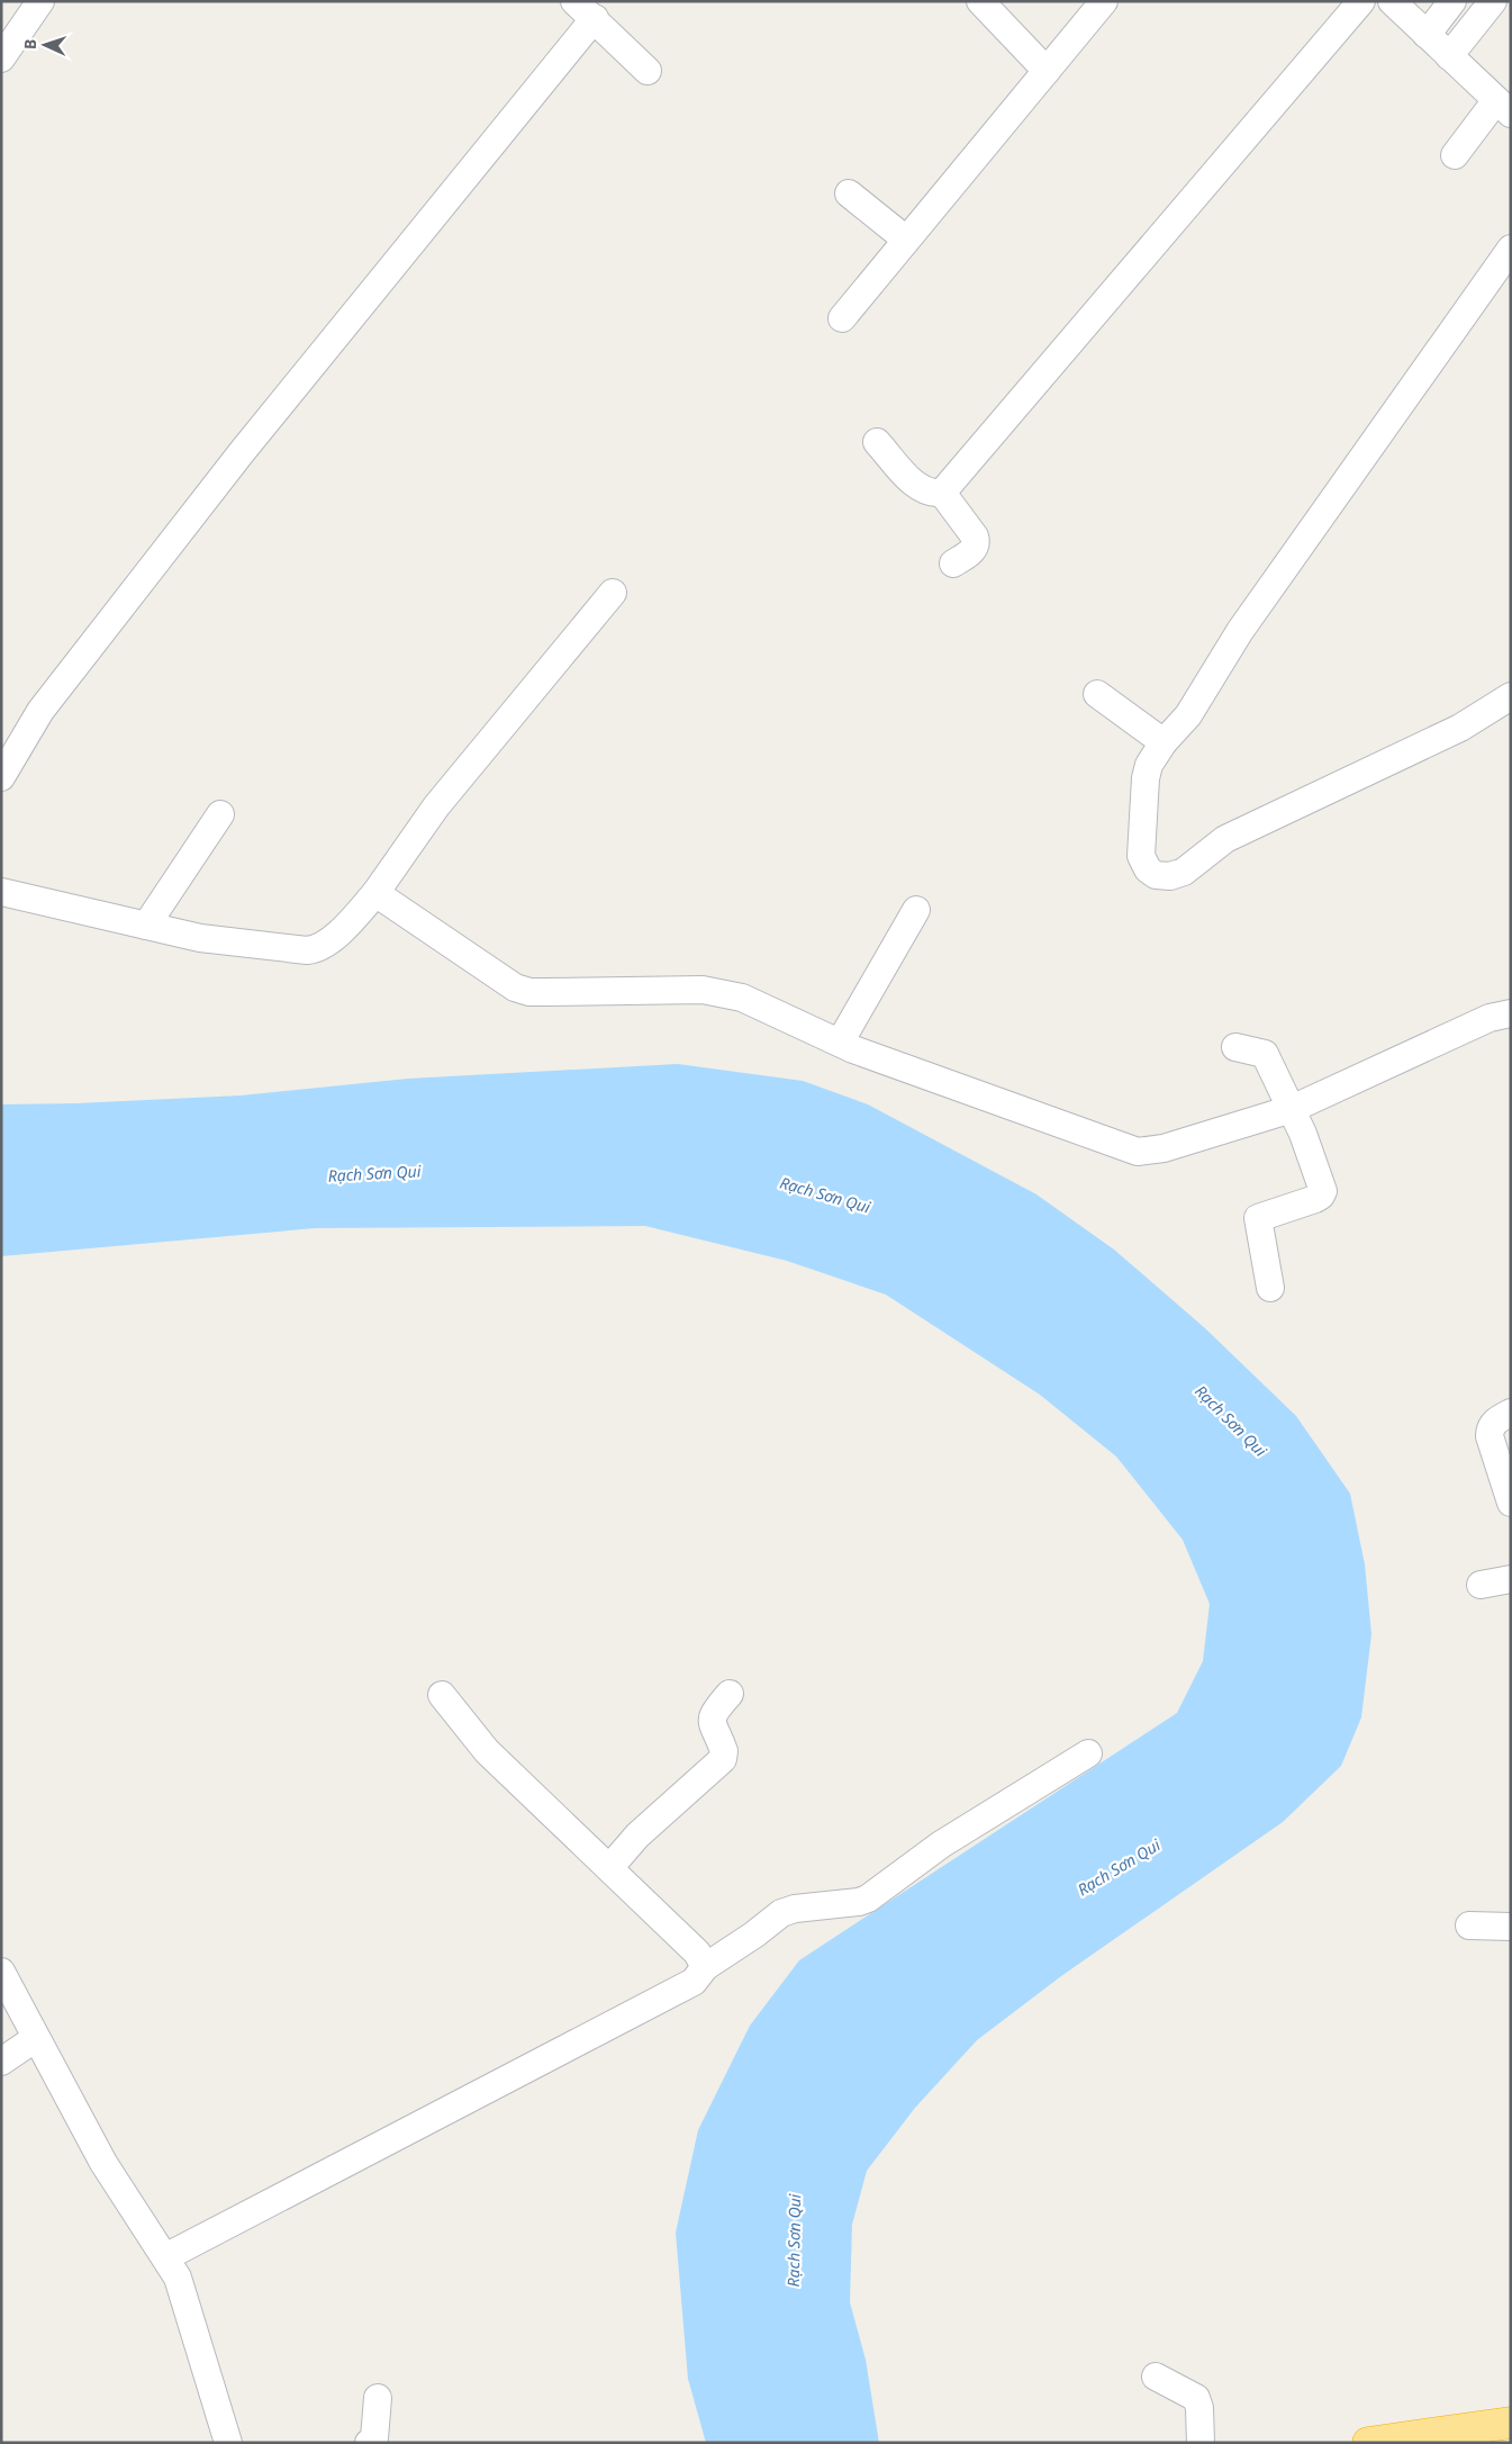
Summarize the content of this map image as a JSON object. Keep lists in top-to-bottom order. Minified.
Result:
{"water":["Rạch Sơn Qui"],"north":"left"}
